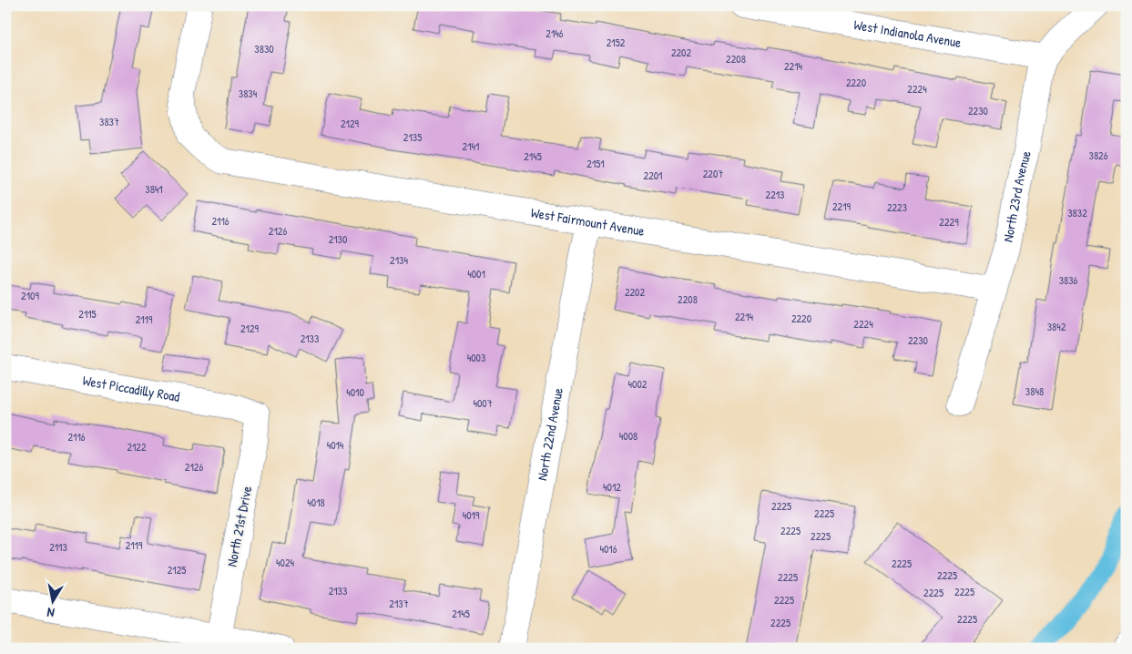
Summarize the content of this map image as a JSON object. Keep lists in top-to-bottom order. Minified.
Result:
{"streets":{"street":["West Indianola Avenue","North 23rd Avenue","West Fairmount Avenue","West Piccadilly Road","North 22nd Avenue","North 21st Drive"]},"crossings":[["West Indianola Avenue","North 23rd Avenue"],["North 23rd Avenue","West Fairmount Avenue"],["West Fairmount Avenue","North 22nd Avenue"],["West Piccadilly Road","North 21st Drive"]],"house_numbers":["2146","2152","3830","2202","2208","2214","2220","2224","3834","2230","3837","2129","2135","2141","3826","2145","2151","2207","2201","3841","2213","2219","2223","3832","2116","2229","2126","2130","2134","4001","3836","2202","2109","2208","2115","2214","2220","2119","2224","3842","2129","2133","2230","4003","4002","3848","4010","4007","4008","2116","4014","2122","2126","4012","4018","2225","2225","4019","2225","2225","2119","2113","4016","4024","2225","2125","2225","2225","2133","2225","2225","2225","2137","2145","2225","2225"],"north":"bottom"}
